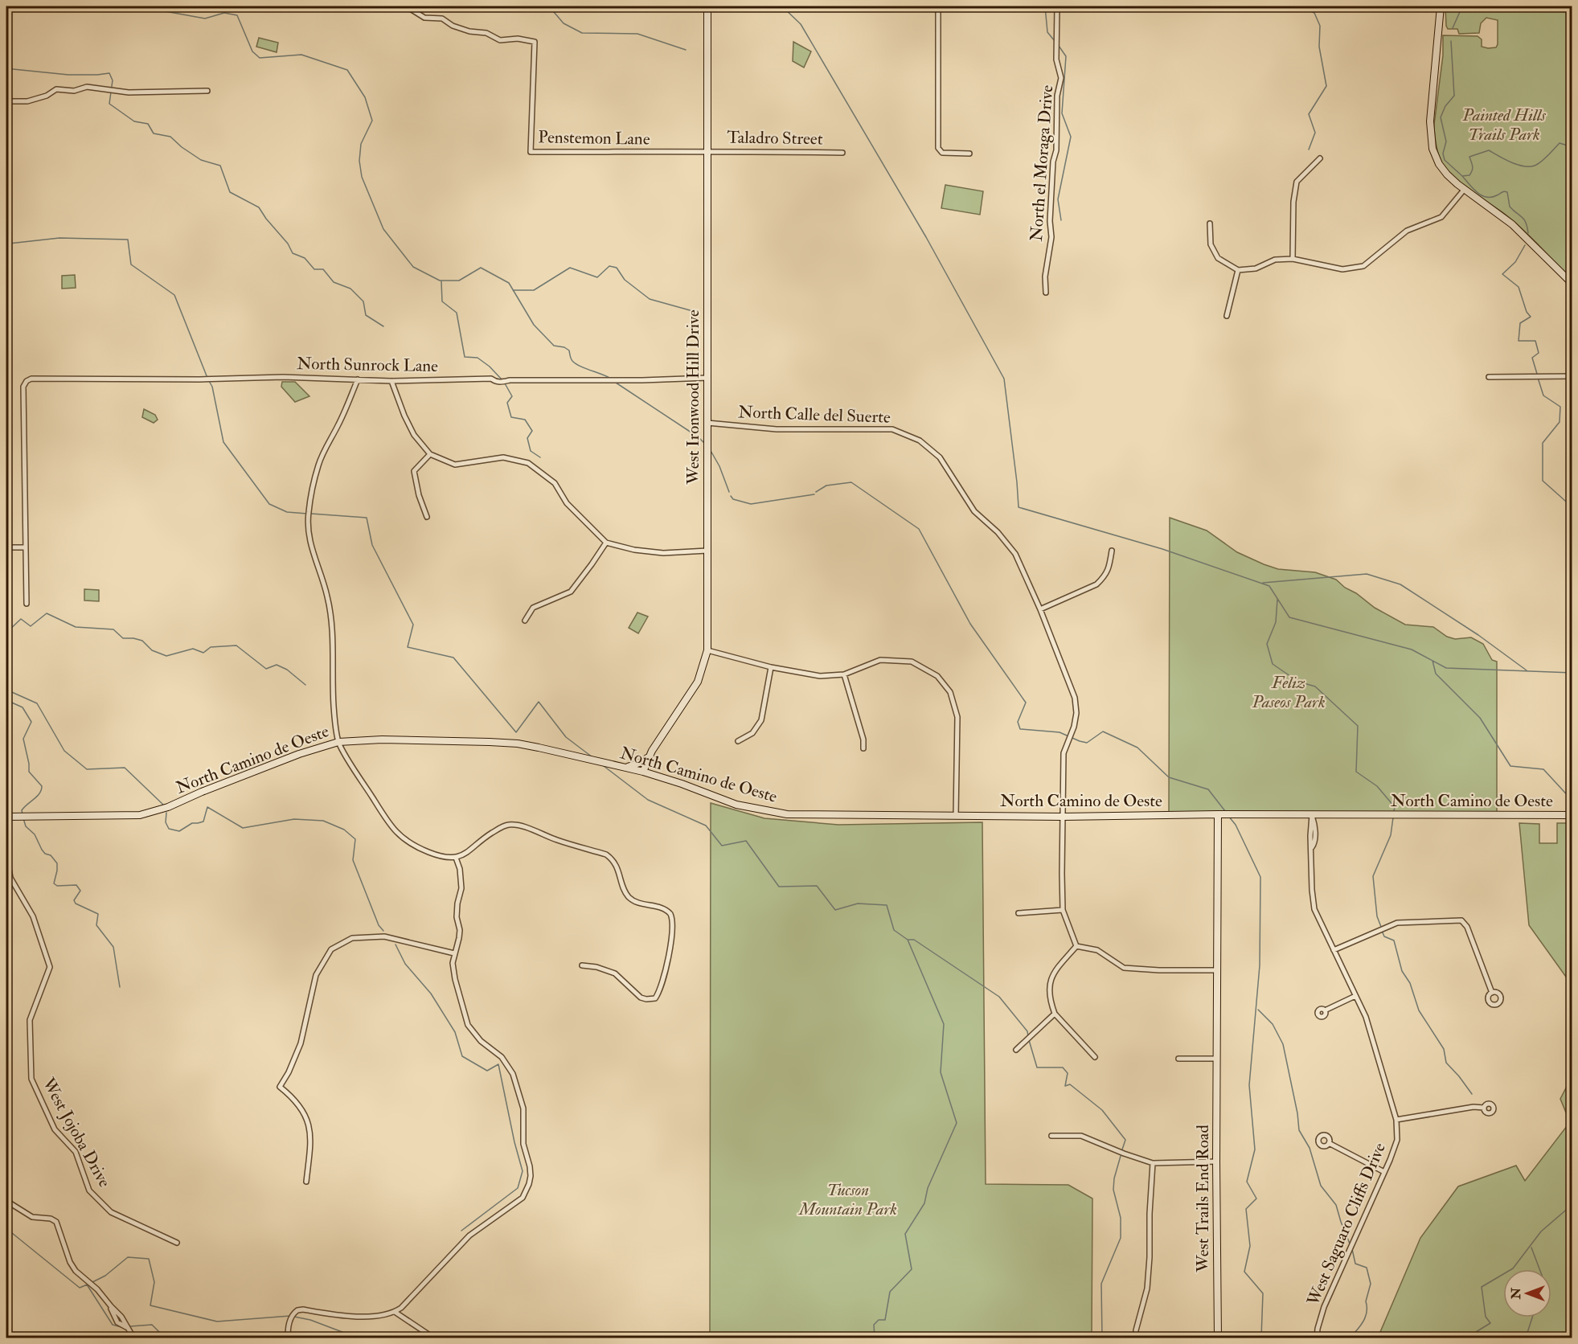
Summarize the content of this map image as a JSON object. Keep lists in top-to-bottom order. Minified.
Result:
{"streets":{"street":["Penstemon Lane","Taladro Street","North el Moraga Drive","North Sunrock Lane","West Ironwood Hill Drive","North Calle del Suerte","North Camino de Oeste","West Jojoba Drive","West Trails End Road","West Saguaro Cliffs Drive"]},"crossings":[["Penstemon Lane","Taladro Street"],["Penstemon Lane","West Ironwood Hill Drive"],["Taladro Street","West Ironwood Hill Drive"],["North Sunrock Lane","West Ironwood Hill Drive"],["West Ironwood Hill Drive","North Calle del Suerte"],["West Ironwood Hill Drive","North Camino de Oeste"],["North Calle del Suerte","North Camino de Oeste"],["North Camino de Oeste","West Trails End Road"],["North Camino de Oeste","West Saguaro Cliffs Drive"]],"parks":["Painted Hills Trails Park","Feliz Paseos Park","Tucson Mountain Park"],"north":"left"}
